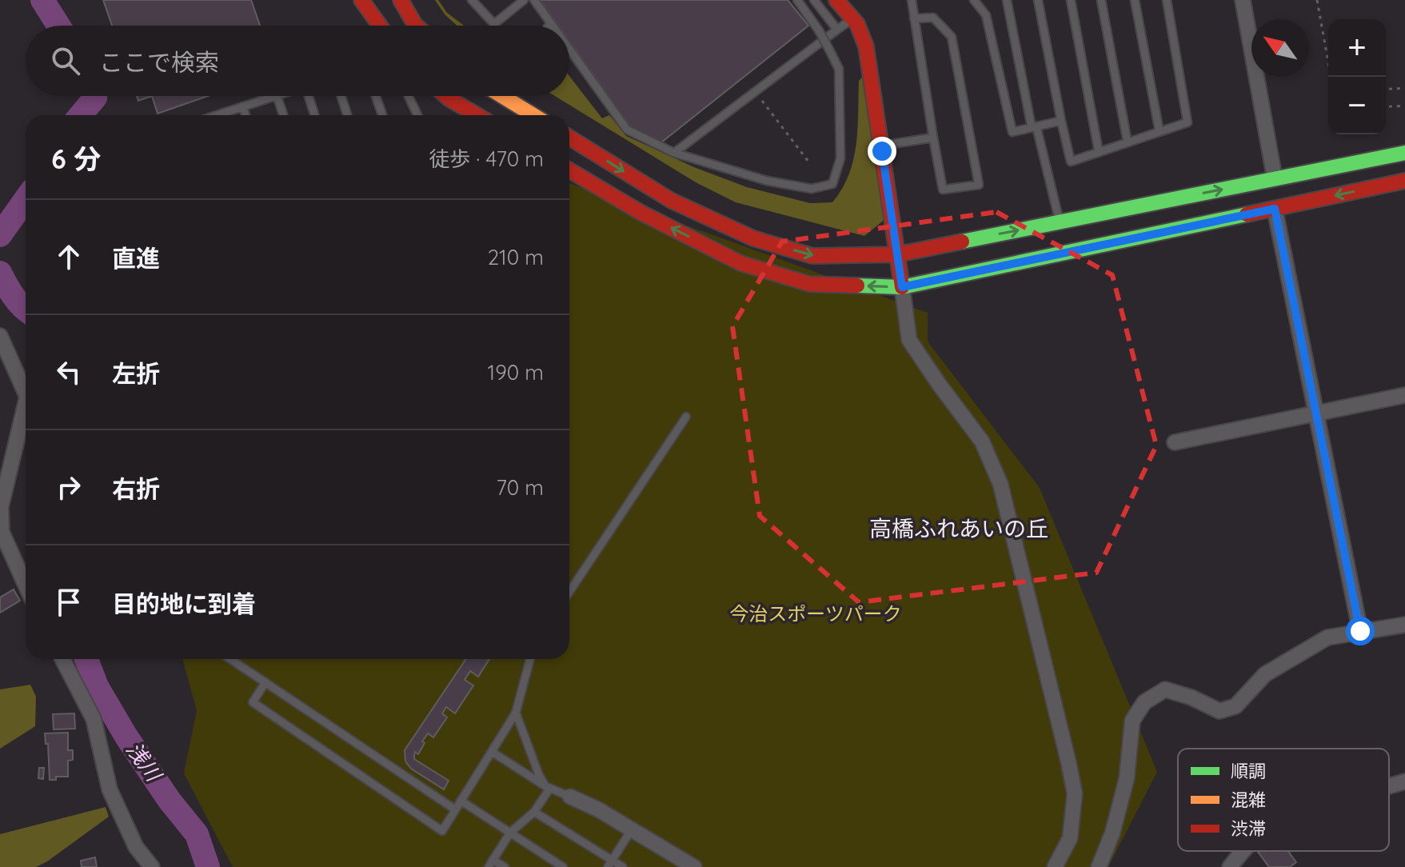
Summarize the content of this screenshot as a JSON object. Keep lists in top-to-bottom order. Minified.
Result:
{"districts":["高橋ふれあいの丘"],"water":["浅川"],"parks":["今治スポーツパーク"],"legend":["順調","混雑","渋滞"],"north":"top left","page":{"map_buttons":["+","−"],"search":"ここで検索","heading":["6 分","徒歩 · 470 m"],"list":[["直進","210 m"],["左折","190 m"],["右折","70 m"],"目的地に到着"]}}
